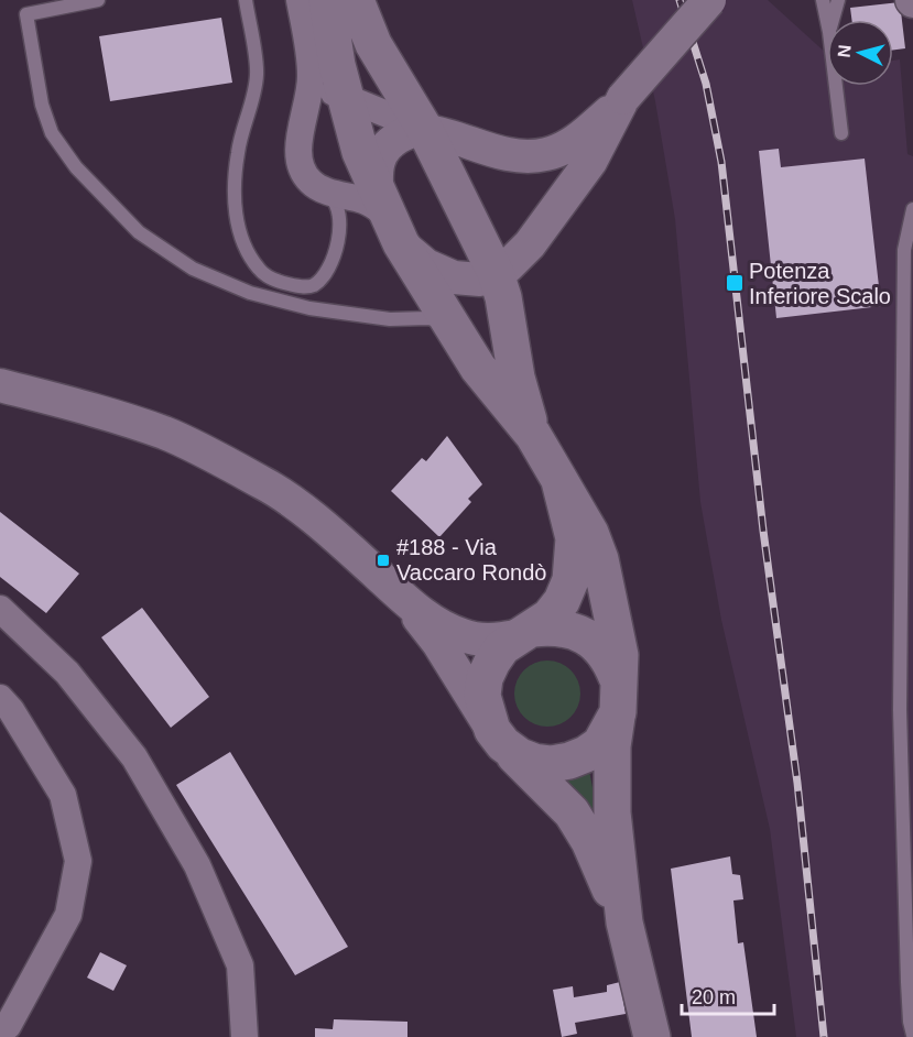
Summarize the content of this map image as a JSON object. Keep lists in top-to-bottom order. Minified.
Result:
{"places":{"transit":["Potenza Inferiore Scalo","#188 - Via Vaccaro Rondò"]},"scale_bar":"20 m","north":"left"}
